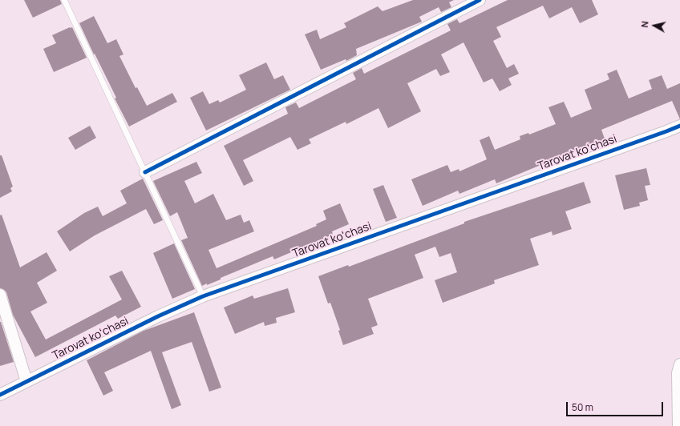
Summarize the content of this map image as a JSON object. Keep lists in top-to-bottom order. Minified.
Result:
{"streets":{"street":["Tarovat koʻchasi"]},"scale_bar":"50 m","north":"left"}
